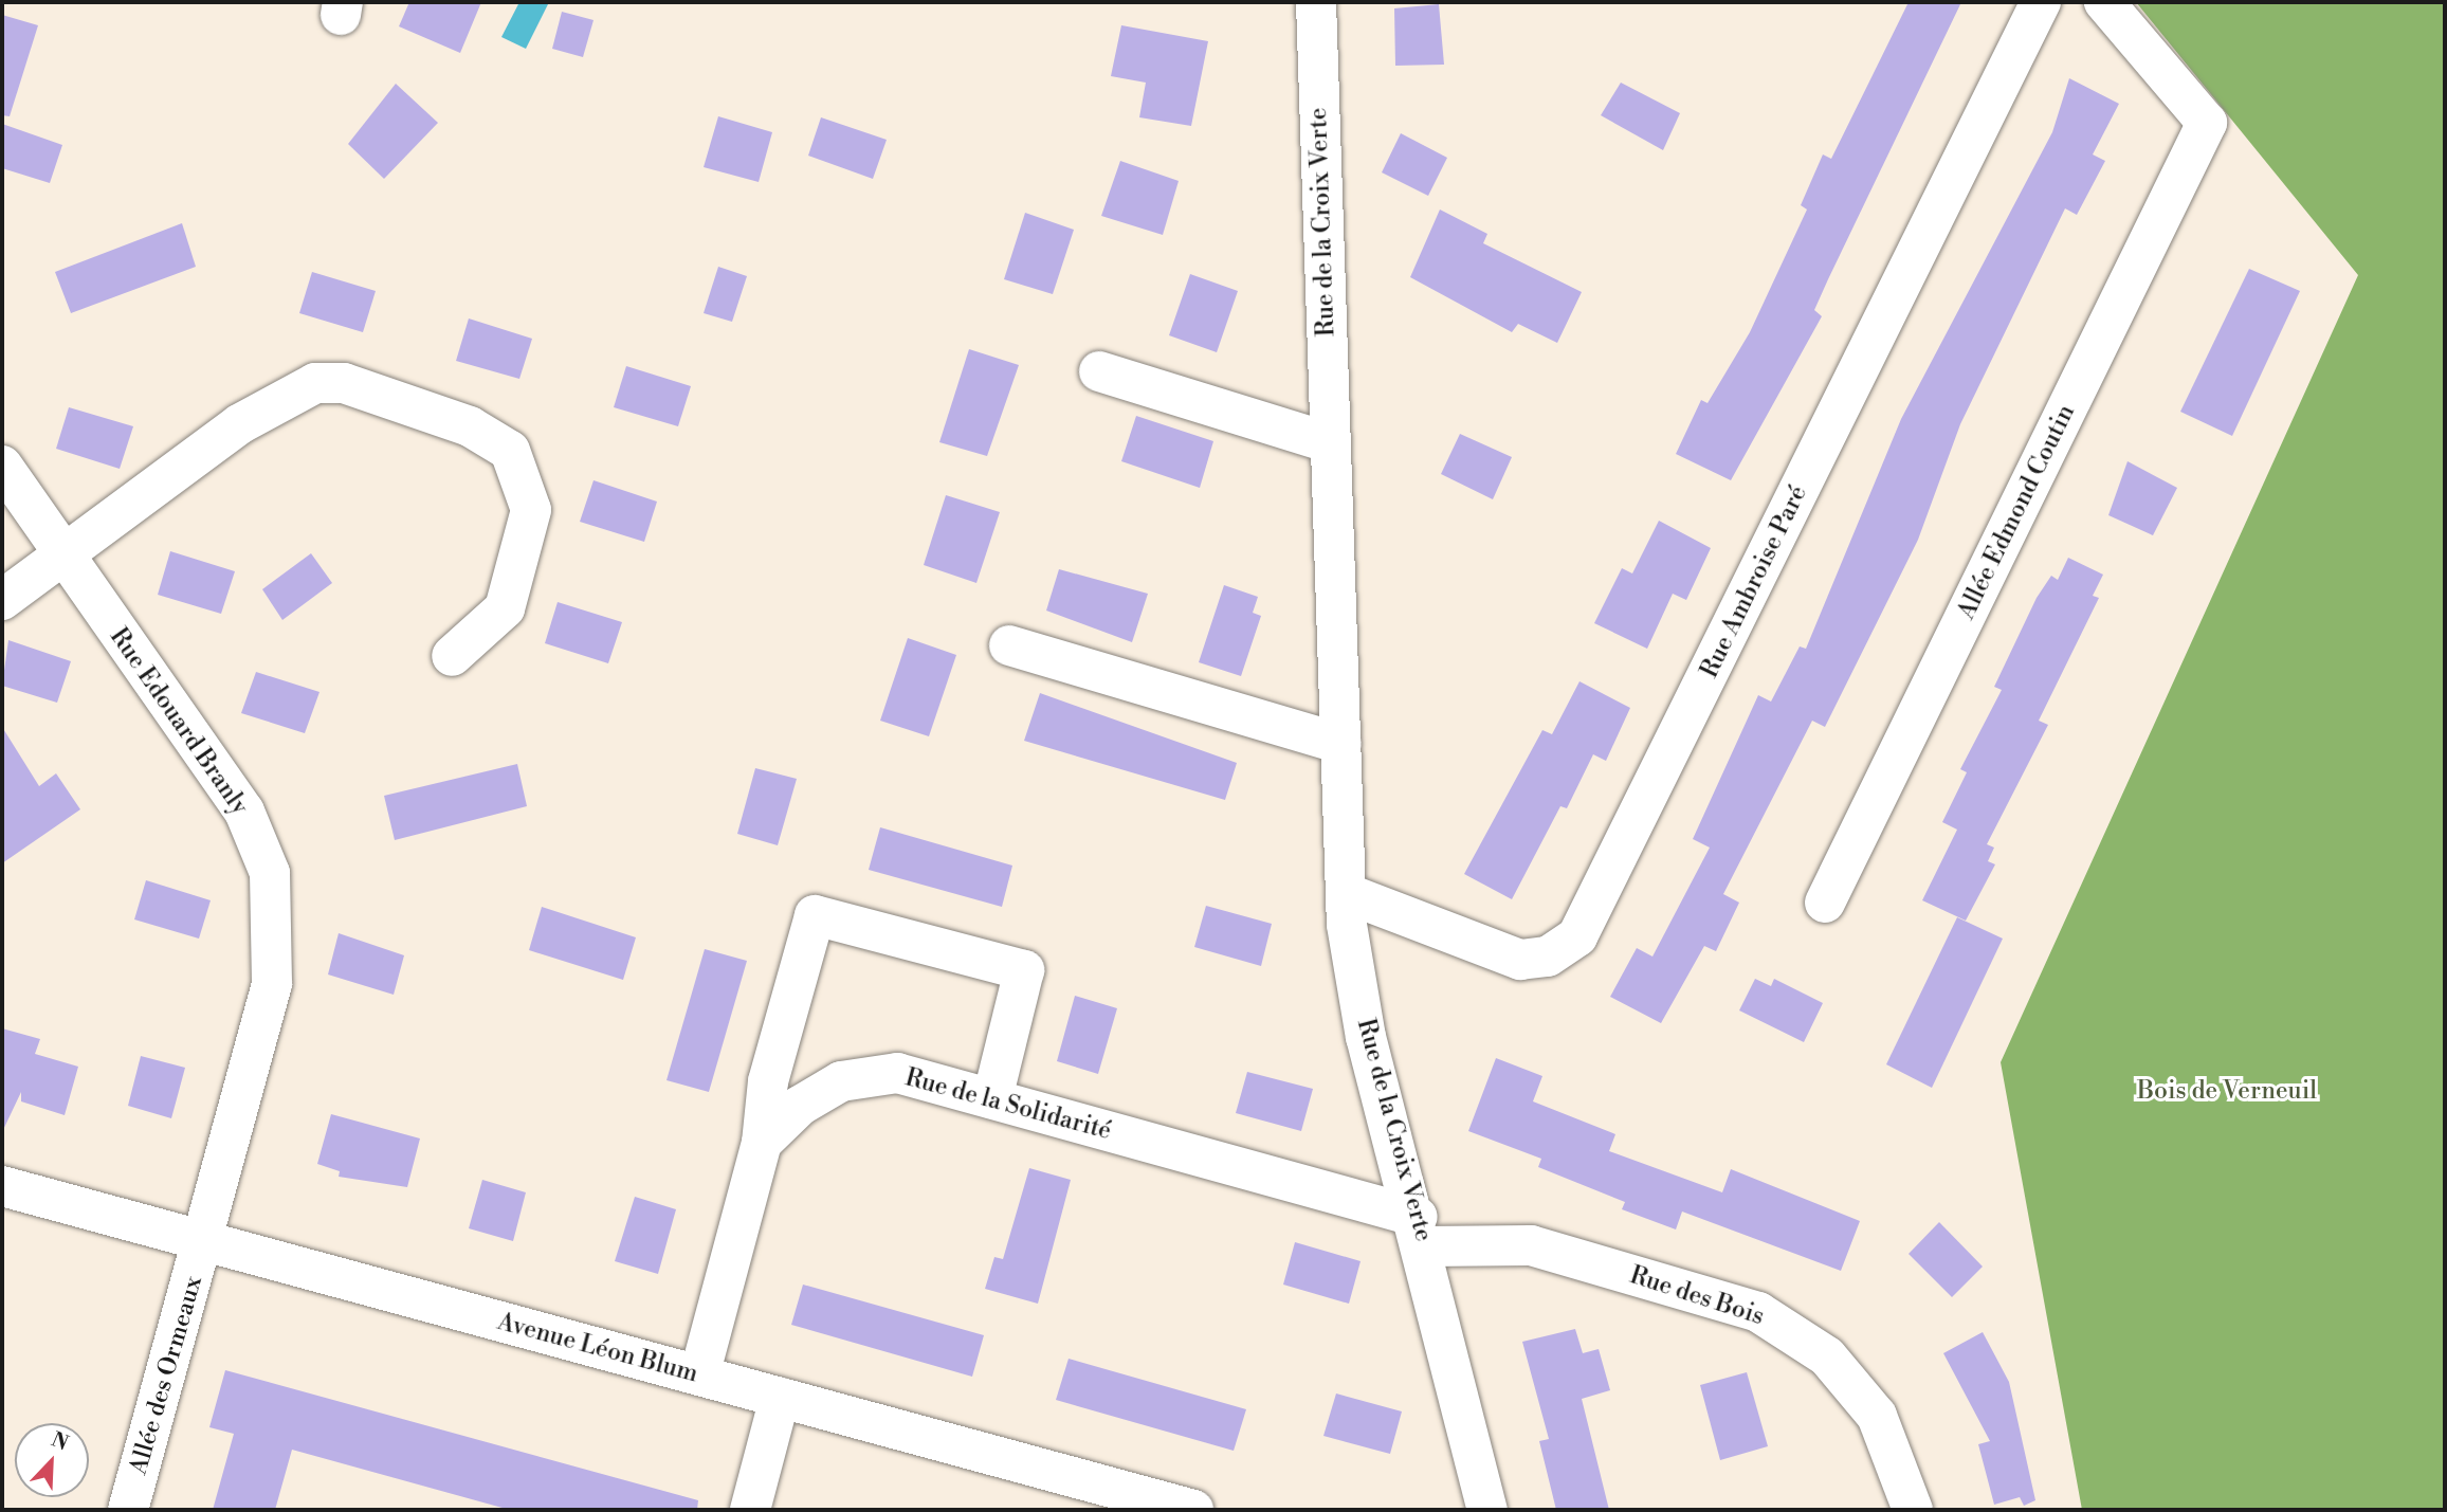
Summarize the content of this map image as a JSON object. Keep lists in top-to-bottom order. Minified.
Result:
{"streets":{"street":["Rue de la Croix Verte","Allée Edmond Coutin","Rue Ambroise Paré","Rue Edouard Branly","Rue de la Solidarité","Rue des Bois","Avenue Léon Blum","Allée des Ormeaux"]},"crossings":[["Rue de la Croix Verte","Rue Ambroise Paré"],["Rue de la Croix Verte","Rue de la Solidarité"],["Rue de la Croix Verte","Rue des Bois"],["Rue Edouard Branly","Avenue Léon Blum"],["Rue Edouard Branly","Allée des Ormeaux"],["Rue de la Solidarité","Rue des Bois"],["Avenue Léon Blum","Allée des Ormeaux"]],"parks":["Bois de Verneuil"],"north":"top right"}
